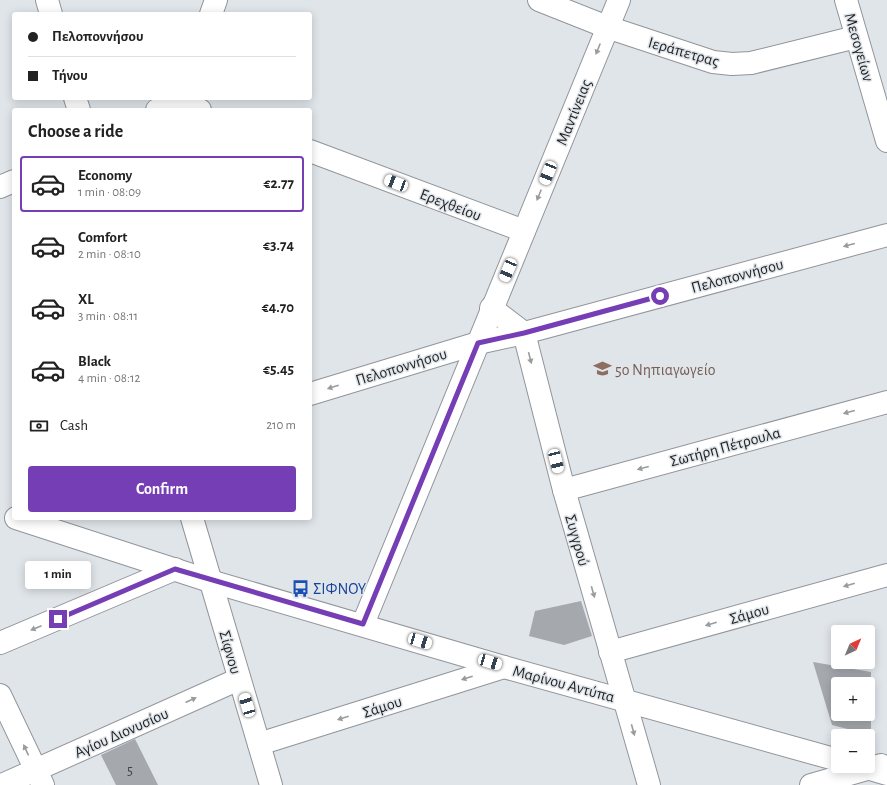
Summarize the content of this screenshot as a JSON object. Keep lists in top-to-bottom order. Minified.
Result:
{"streets":{"street":["Μεσογείων","Ιεράπετρας","Μαντίνειας","Ερεχθείου","Πελοποννήσου","Σωτήρη Πέτρουλα","Συγγρού","Σάμου","Σίφνου","Μαρίνου Αντύπα","Αγίου Διονυσίου"]},"crossings":[["Μεσογείων","Ιεράπετρας"],["Ιεράπετρας","Μαντίνειας"],["Μαντίνειας","Ερεχθείου"],["Μαντίνειας","Πελοποννήσου"],["Μαντίνειας","Μαρίνου Αντύπα"],["Πελοποννήσου","Συγγρού"],["Σωτήρη Πέτρουλα","Συγγρού"],["Συγγρού","Σάμου"],["Συγγρού","Μαρίνου Αντύπα"],["Σάμου","Σίφνου"],["Σάμου","Μαρίνου Αντύπα"],["Σίφνου","Μαρίνου Αντύπα"],["Σίφνου","Αγίου Διονυσίου"]],"one_way":["Πελοποννήσου","Σωτήρη Πέτρουλα","Συγγρού","Σάμου"],"places":{"school or university":["5ο Νηπιαγωγείο"],"bus stop":["ΣΙΦΝΟΥ"]},"house_numbers":["5"],"north":"top right","page":{"banner":["Πελοποννήσου","Τήνου"],"heading":"Choose a ride","list":[{"name":"Economy","note":"1 min · 08:09","value":"€2.77"},{"name":"Comfort","note":"2 min · 08:10","value":"€3.74"},{"name":"XL","note":"3 min · 08:11","value":"€4.70"},{"name":"Black","note":"4 min · 08:12","value":"€5.45"}],"pay":["Cash","210 m"],"buttons":"Confirm","bubble":"1 min","map_buttons":["+","−"]}}
